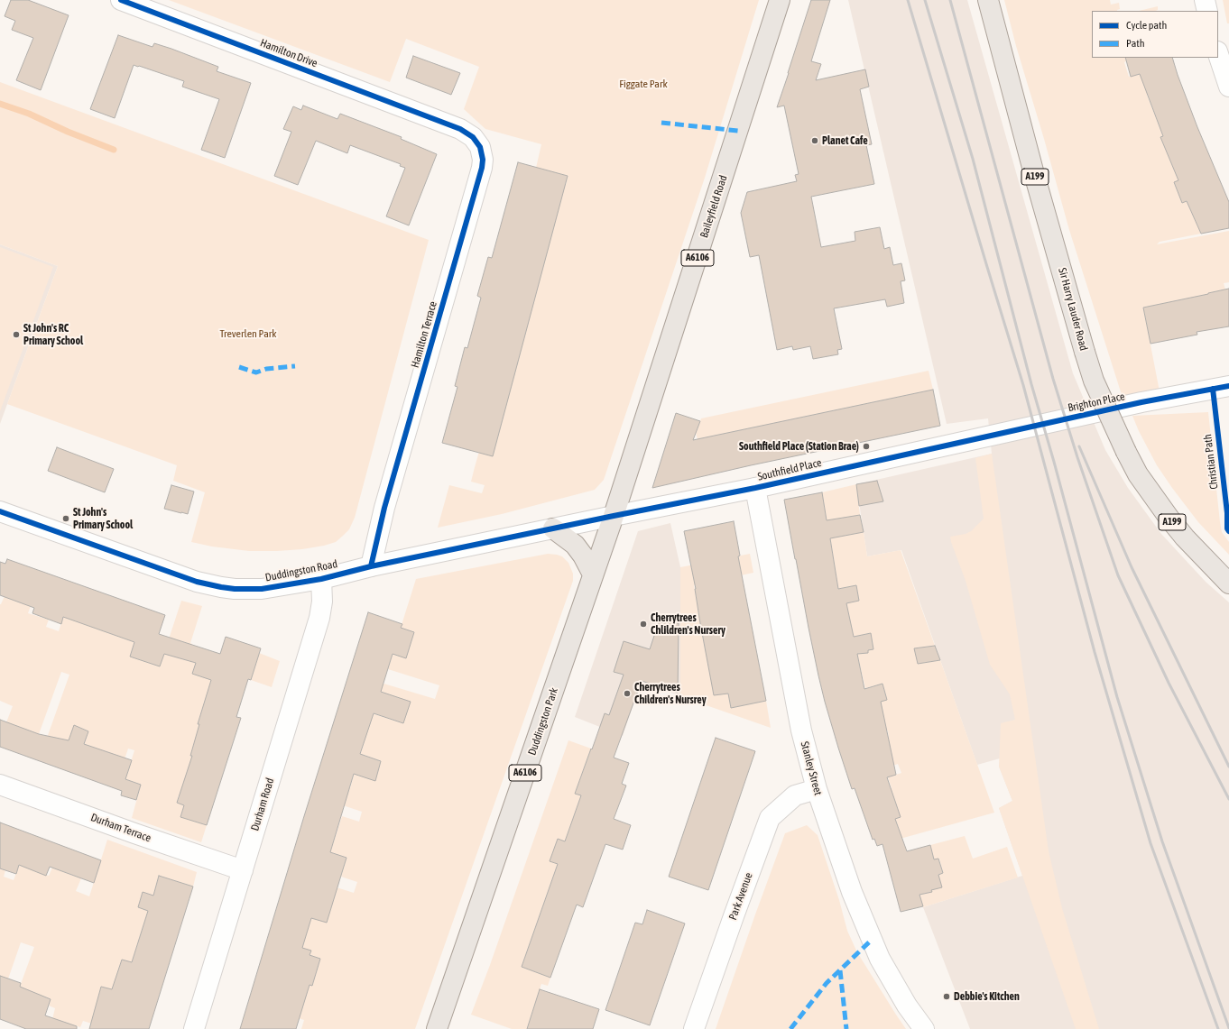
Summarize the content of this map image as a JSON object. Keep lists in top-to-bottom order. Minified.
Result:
{"streets":{"main road":["A199","Baileyfield Road","A6106","Sir Harry Lauder Road","Duddingston Park"],"street":["Hamilton Drive","Hamilton Terrace","Brighton Place","Southfield Place","Duddingston Road","Stanley Street","Durham Road","Durham Terrace","Park Avenue"],"cycle path":["Christian Path"]},"crossings":[["Hamilton Drive","Hamilton Terrace"],["Baileyfield Road","Southfield Place"],["Baileyfield Road","Duddingston Road"],["Baileyfield Road","Duddingston Park"],["Hamilton Terrace","Duddingston Road"],["Brighton Place","Southfield Place"],["Southfield Place","Duddingston Road"],["Southfield Place","Duddingston Park"],["Southfield Place","Stanley Street"],["Duddingston Road","Duddingston Park"],["Duddingston Road","Durham Road"],["Stanley Street","Park Avenue"],["Durham Road","Durham Terrace"]],"parks":["Figgate Park","Treverlen Park"],"places":["Planet Cafe","St John's RC Primary School","Southfield Place (Station Brae)","St John's Primary School","Cherrytrees Chlildren's Nursery","Cherrytrees Children's Nursrey","Debbie's Kitchen"],"legend":["Cycle path","Path"]}
